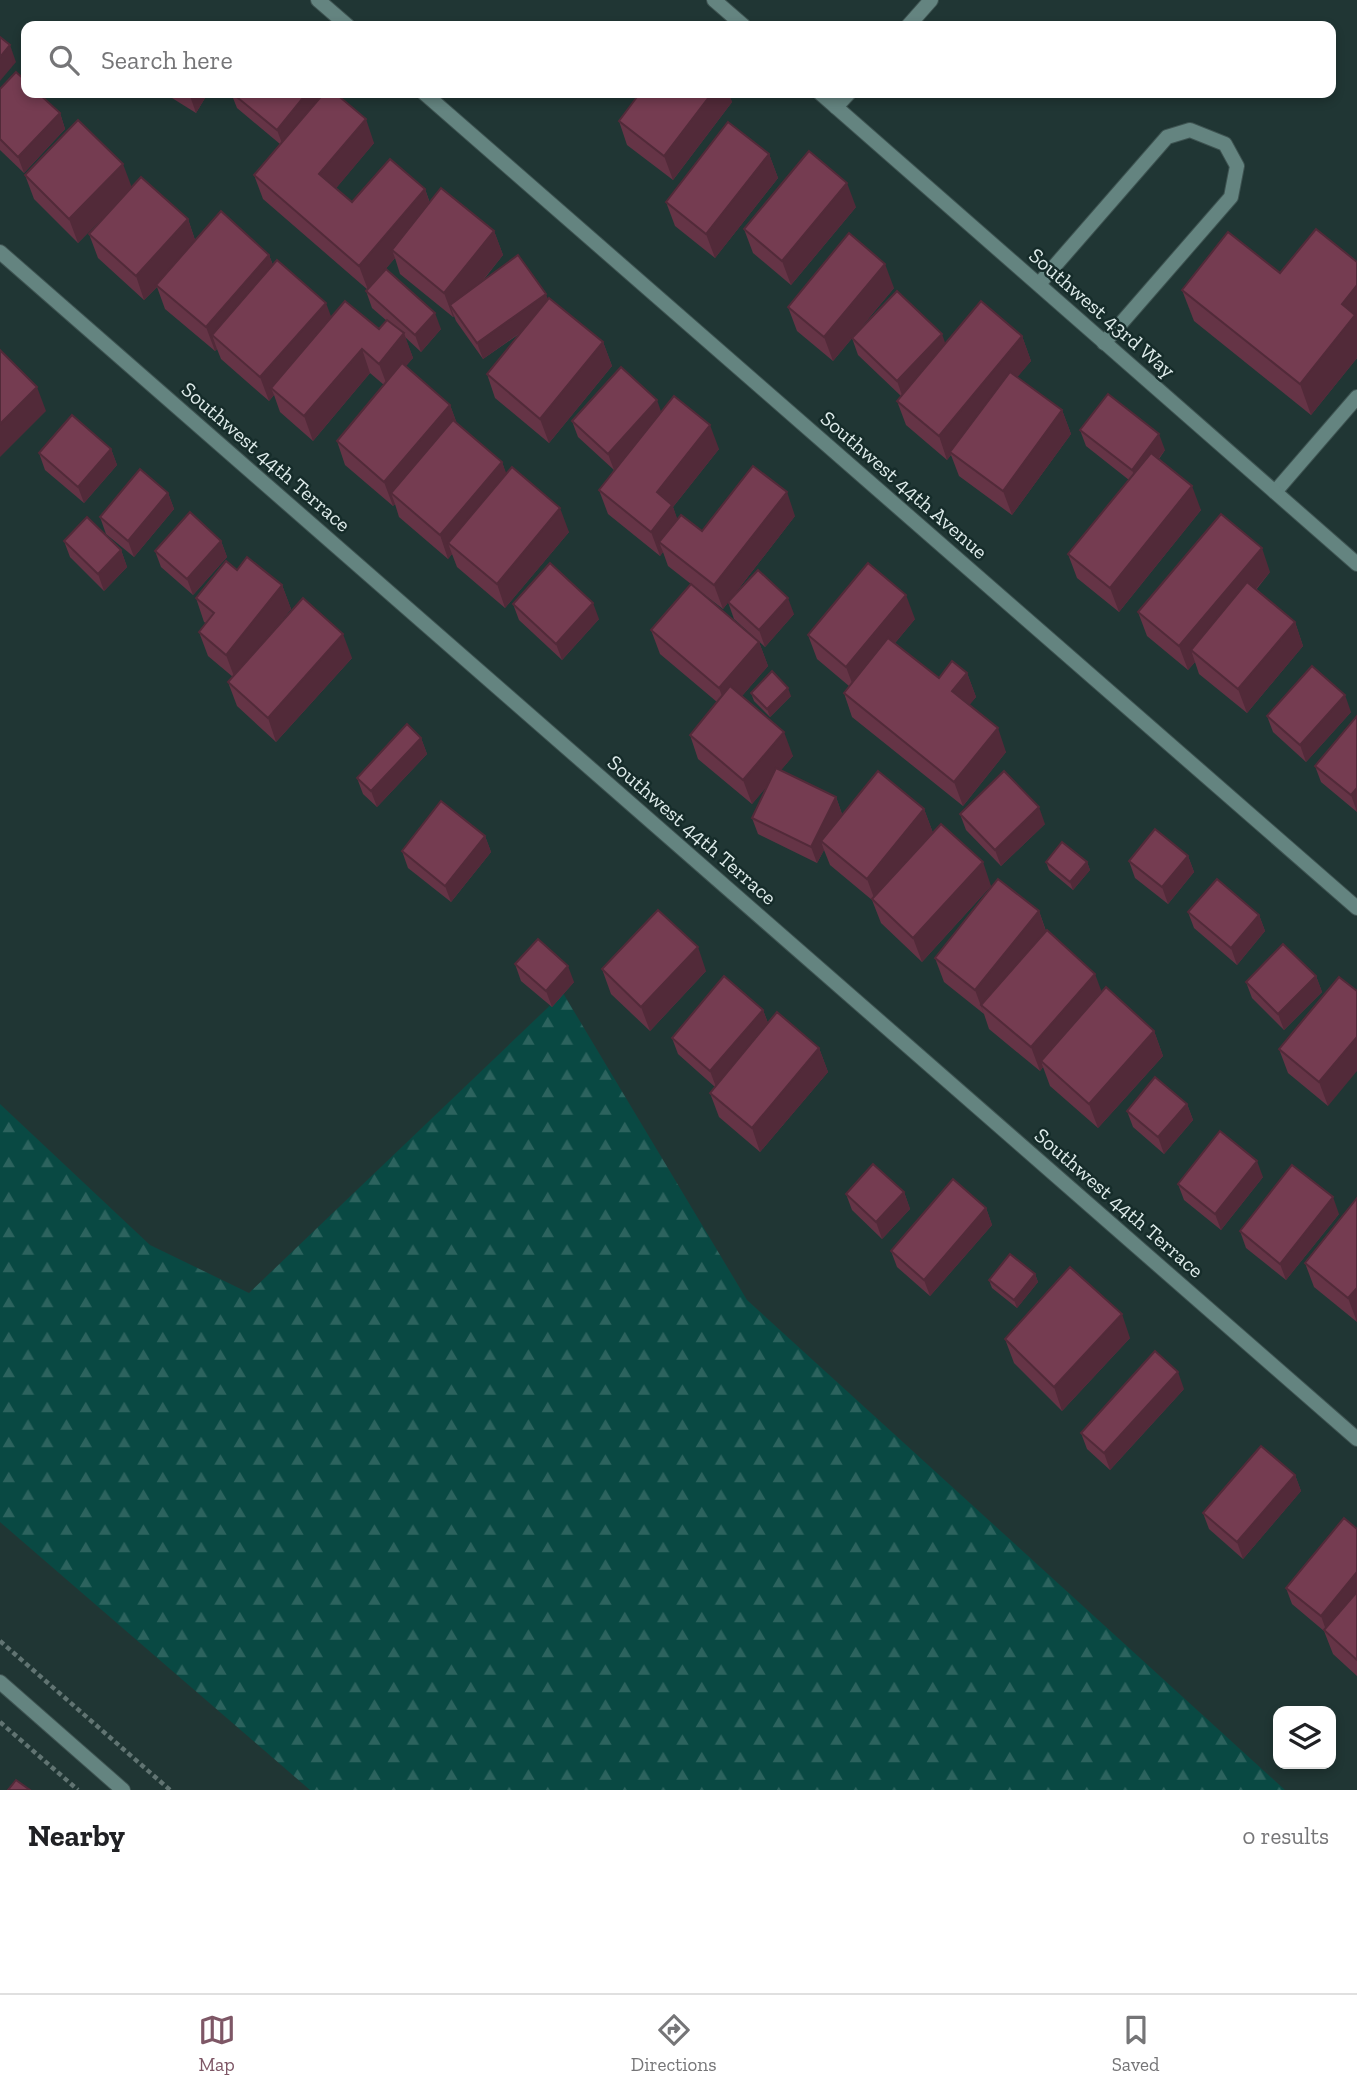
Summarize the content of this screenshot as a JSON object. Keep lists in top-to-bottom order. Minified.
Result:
{"streets":{"street":["Southwest 43rd Way","Southwest 44th Terrace","Southwest 44th Avenue"]},"page":{"search":"Search here","heading":["Nearby","0 results"],"nav":["Map","Directions","Saved"]}}
